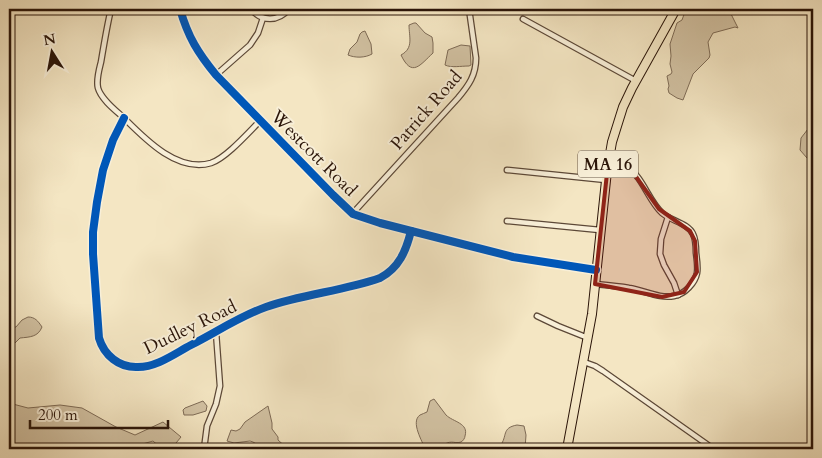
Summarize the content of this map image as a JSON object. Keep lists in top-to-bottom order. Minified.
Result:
{"streets":{"main road":["MA 16"],"street":["Patrick Road","Westcott Road","Dudley Road"]},"crossings":[["Patrick Road","Westcott Road"],["Westcott Road","MA 16"],["Westcott Road","Dudley Road"]],"scale_bar":"200 m","north":"top"}
